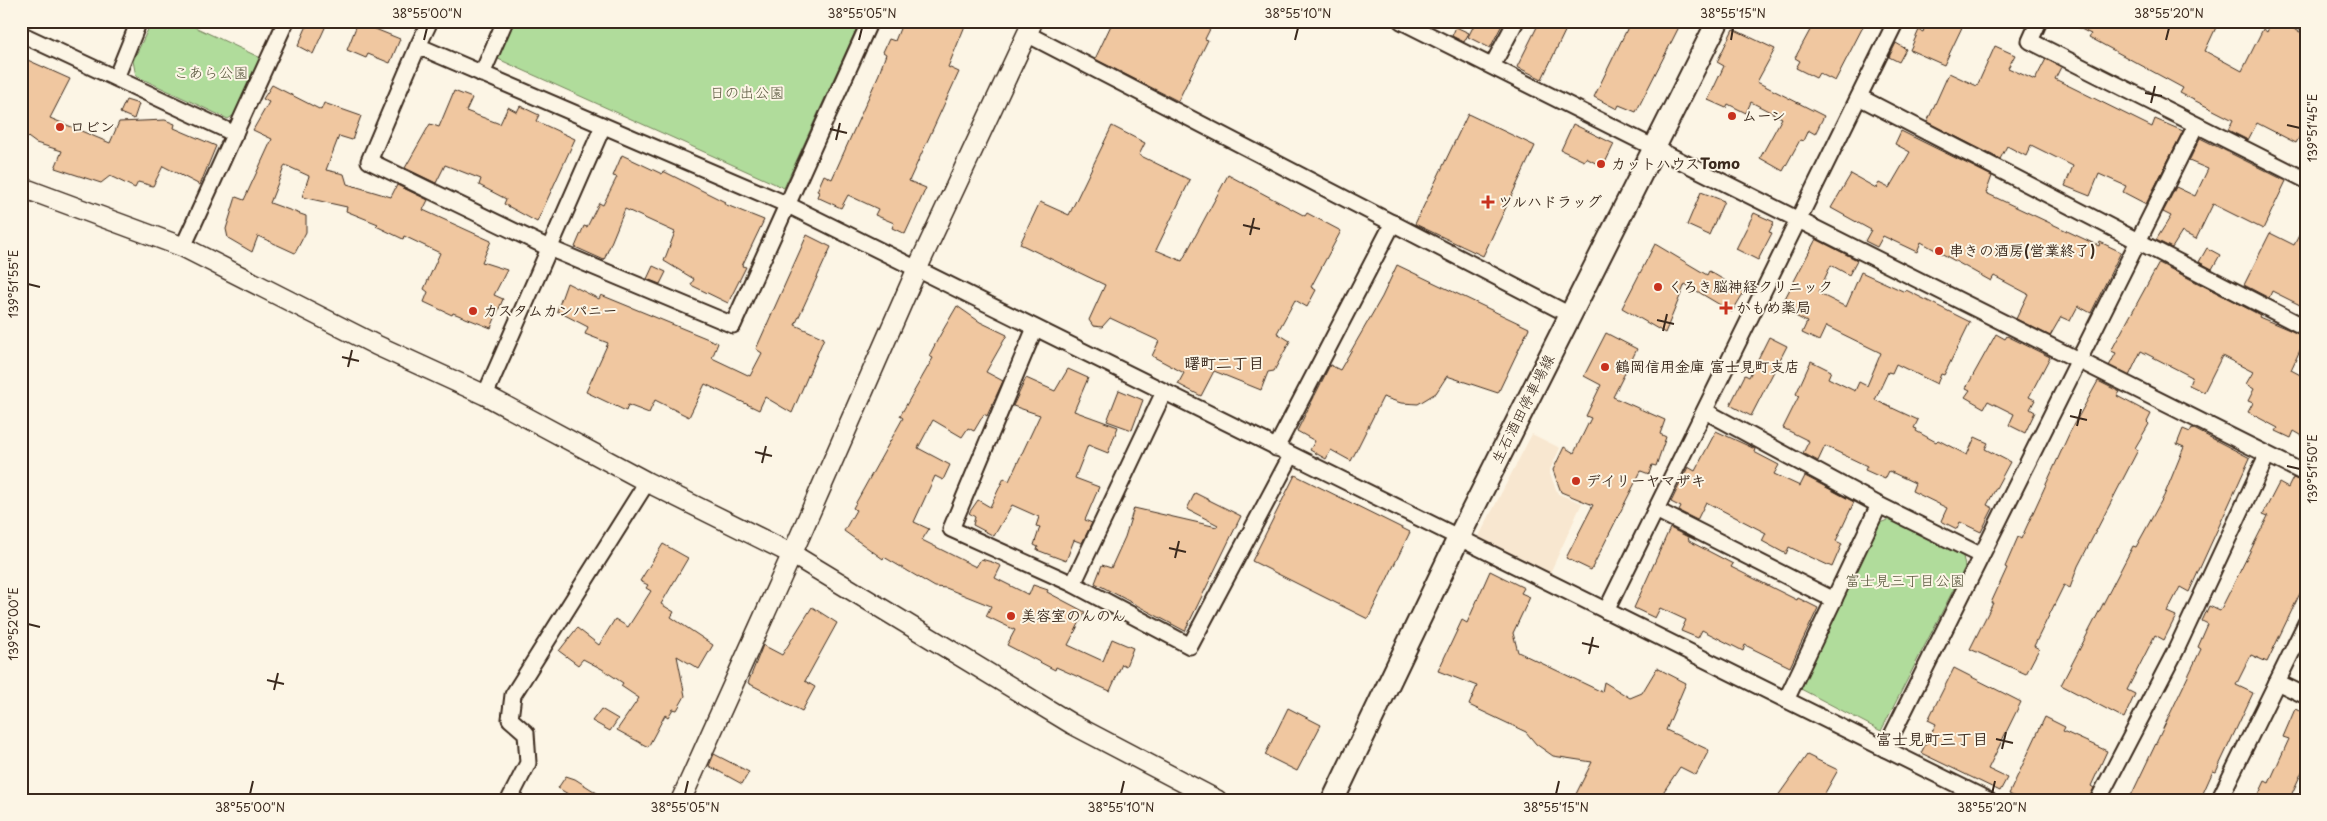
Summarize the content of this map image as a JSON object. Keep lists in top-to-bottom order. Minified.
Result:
{"streets":{"main road":["生石酒田停車場線"]},"districts":["曙町二丁目","富士見町三丁目"],"parks":["こあら公園","日の出公園","富士見三丁目公園"],"places":{"other":["ムーン","ロビン","カットハウスTomo","串きの酒房(営業終了)","くろき脳神経クリニック","カスタムカンパニー","鶴岡信用金庫 富士見町支店","デイリーヤマザキ","美容室のんのん"],"health":["ツルハドラッグ","かもめ薬局"]},"coordinates":["38°55'00\"N","38°55'05\"N","38°55'10\"N","38°55'15\"N","38°55'20\"N","139°51'45\"E","139°51'55\"E","139°51'50\"E","139°52'00\"E"]}
